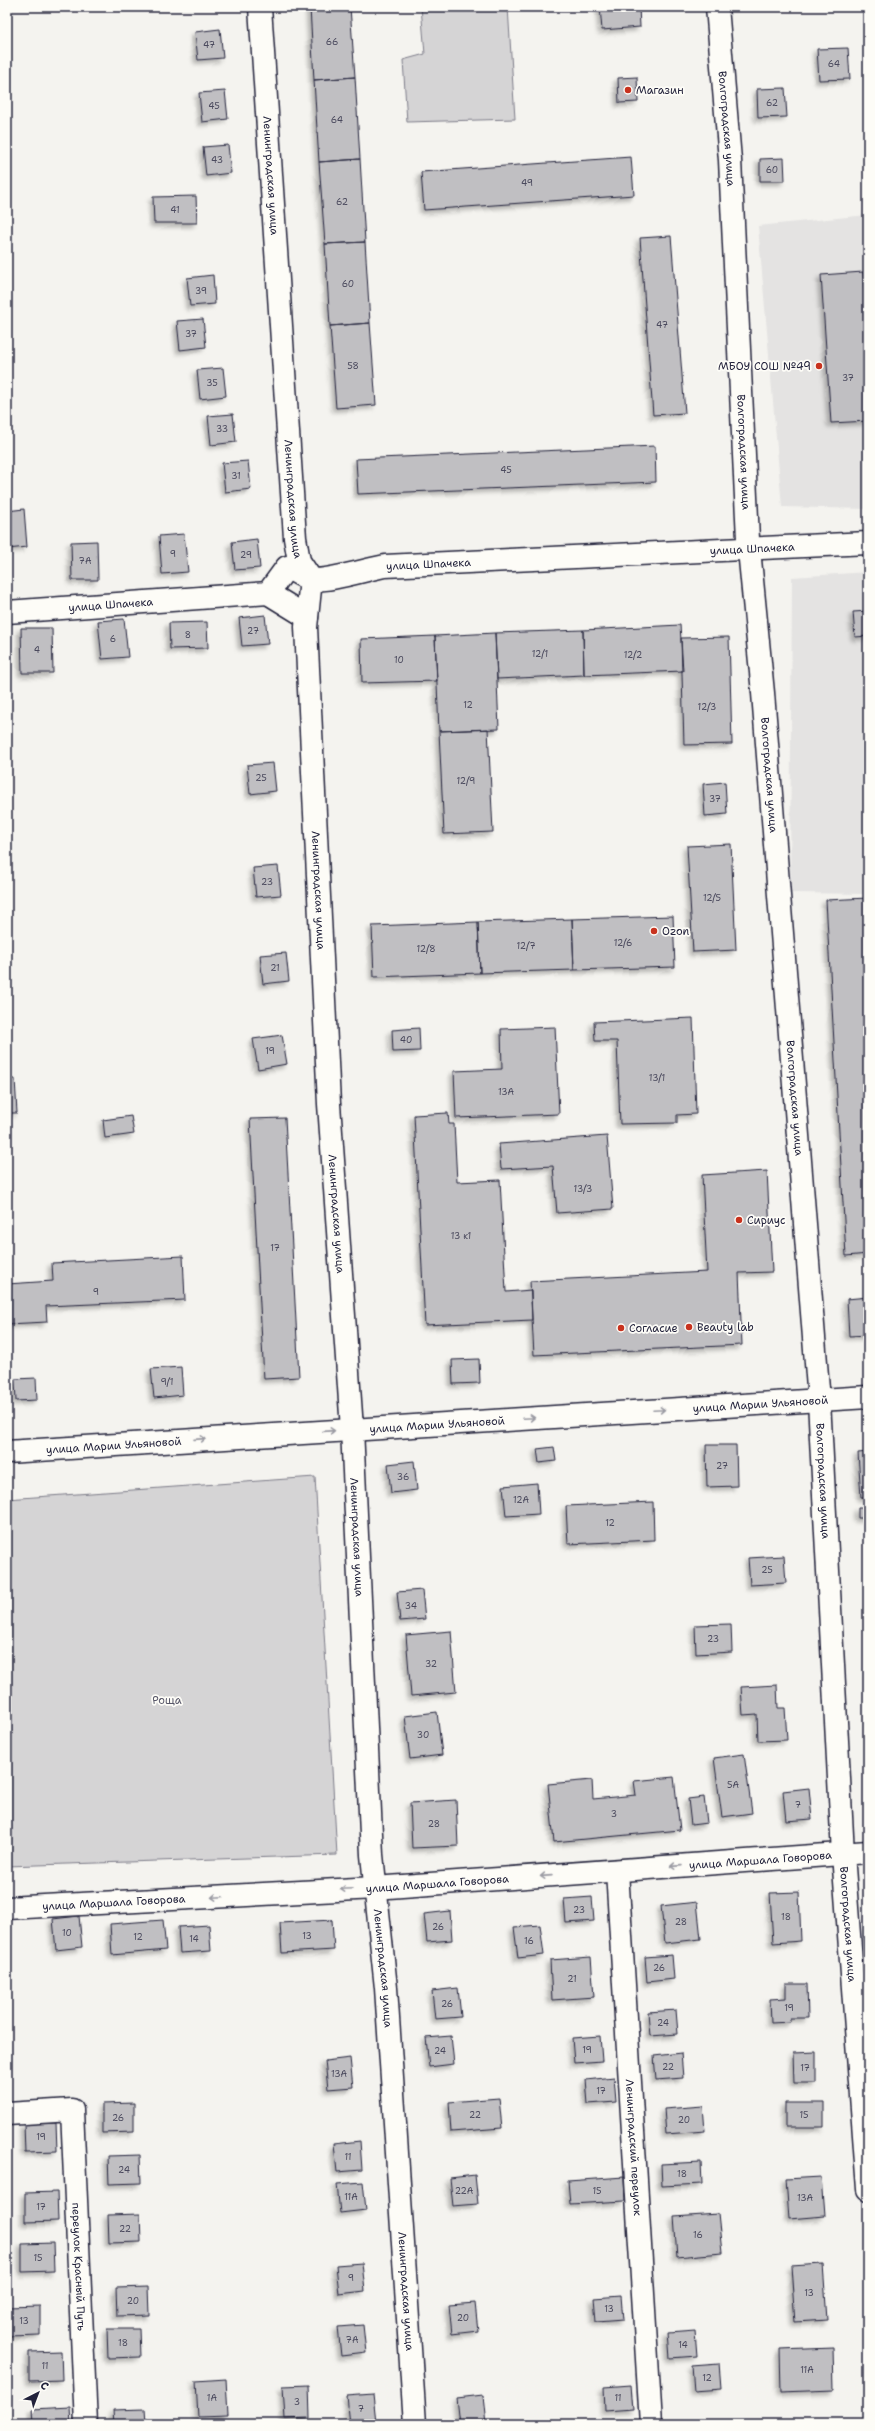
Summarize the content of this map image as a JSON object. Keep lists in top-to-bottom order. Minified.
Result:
{"streets":{"street":["Волгоградская улица","Ленинградская улица","улица Шпачека","улица Марии Ульяновой","улица Маршала Говорова","Ленинградский переулок","переулок Красный Путь"]},"crossings":[["Волгоградская улица","улица Шпачека"],["Волгоградская улица","улица Марии Ульяновой"],["Волгоградская улица","улица Маршала Говорова"],["Ленинградская улица","улица Шпачека"],["Ленинградская улица","улица Марии Ульяновой"],["Ленинградская улица","улица Маршала Говорова"],["улица Маршала Говорова","Ленинградский переулок"]],"one_way":["улица Марии Ульяновой","улица Маршала Говорова"],"parks":["Роща"],"places":["Магазин","МБОУ СОШ №49","Ozon","Сириус","Beauty lab","Согласие"],"house_numbers":["66","47","64","62","45","64","43","60","49","62","41","60","39","47","37","58","37","35","33","45","31","9","29","7А","27","8","6","4","12/1","12/2","10","12","12/3","25","12/9","37","23","12/5","12/6","12/7","12/8","21","40","19","13/1","13А","13/3","13 к1","17","9","9/1","27","36","12А","12","25","34","23","32","30","5А","7","3","28","23","18","28","26","10","13","12","14","16","26","21","26","19","24","19","24","22","17","13А","17","22","15","26","20","19","11","24","18","22А","15","11А","13А","17","22","16","15","9","13","20","13","20","13","7А","18","14","11","11А","12","1А","11","3","7"],"north":"top right"}
